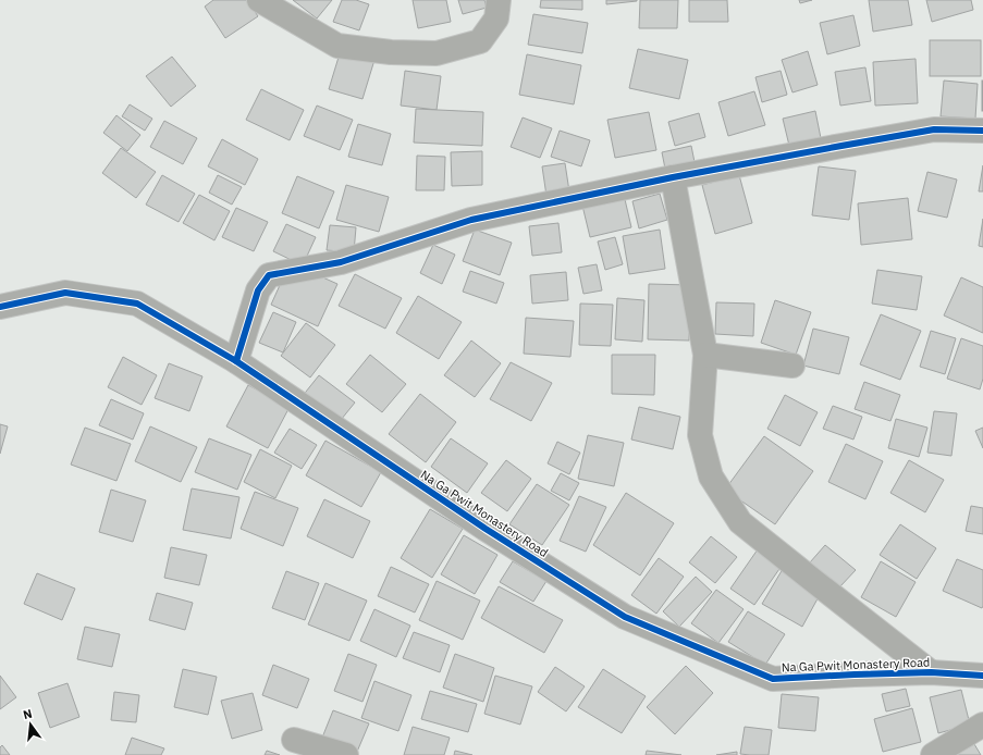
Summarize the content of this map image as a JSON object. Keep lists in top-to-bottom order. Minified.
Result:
{"streets":{"street":["Na Ga Pwit Monastery Road"]},"north":"top"}
